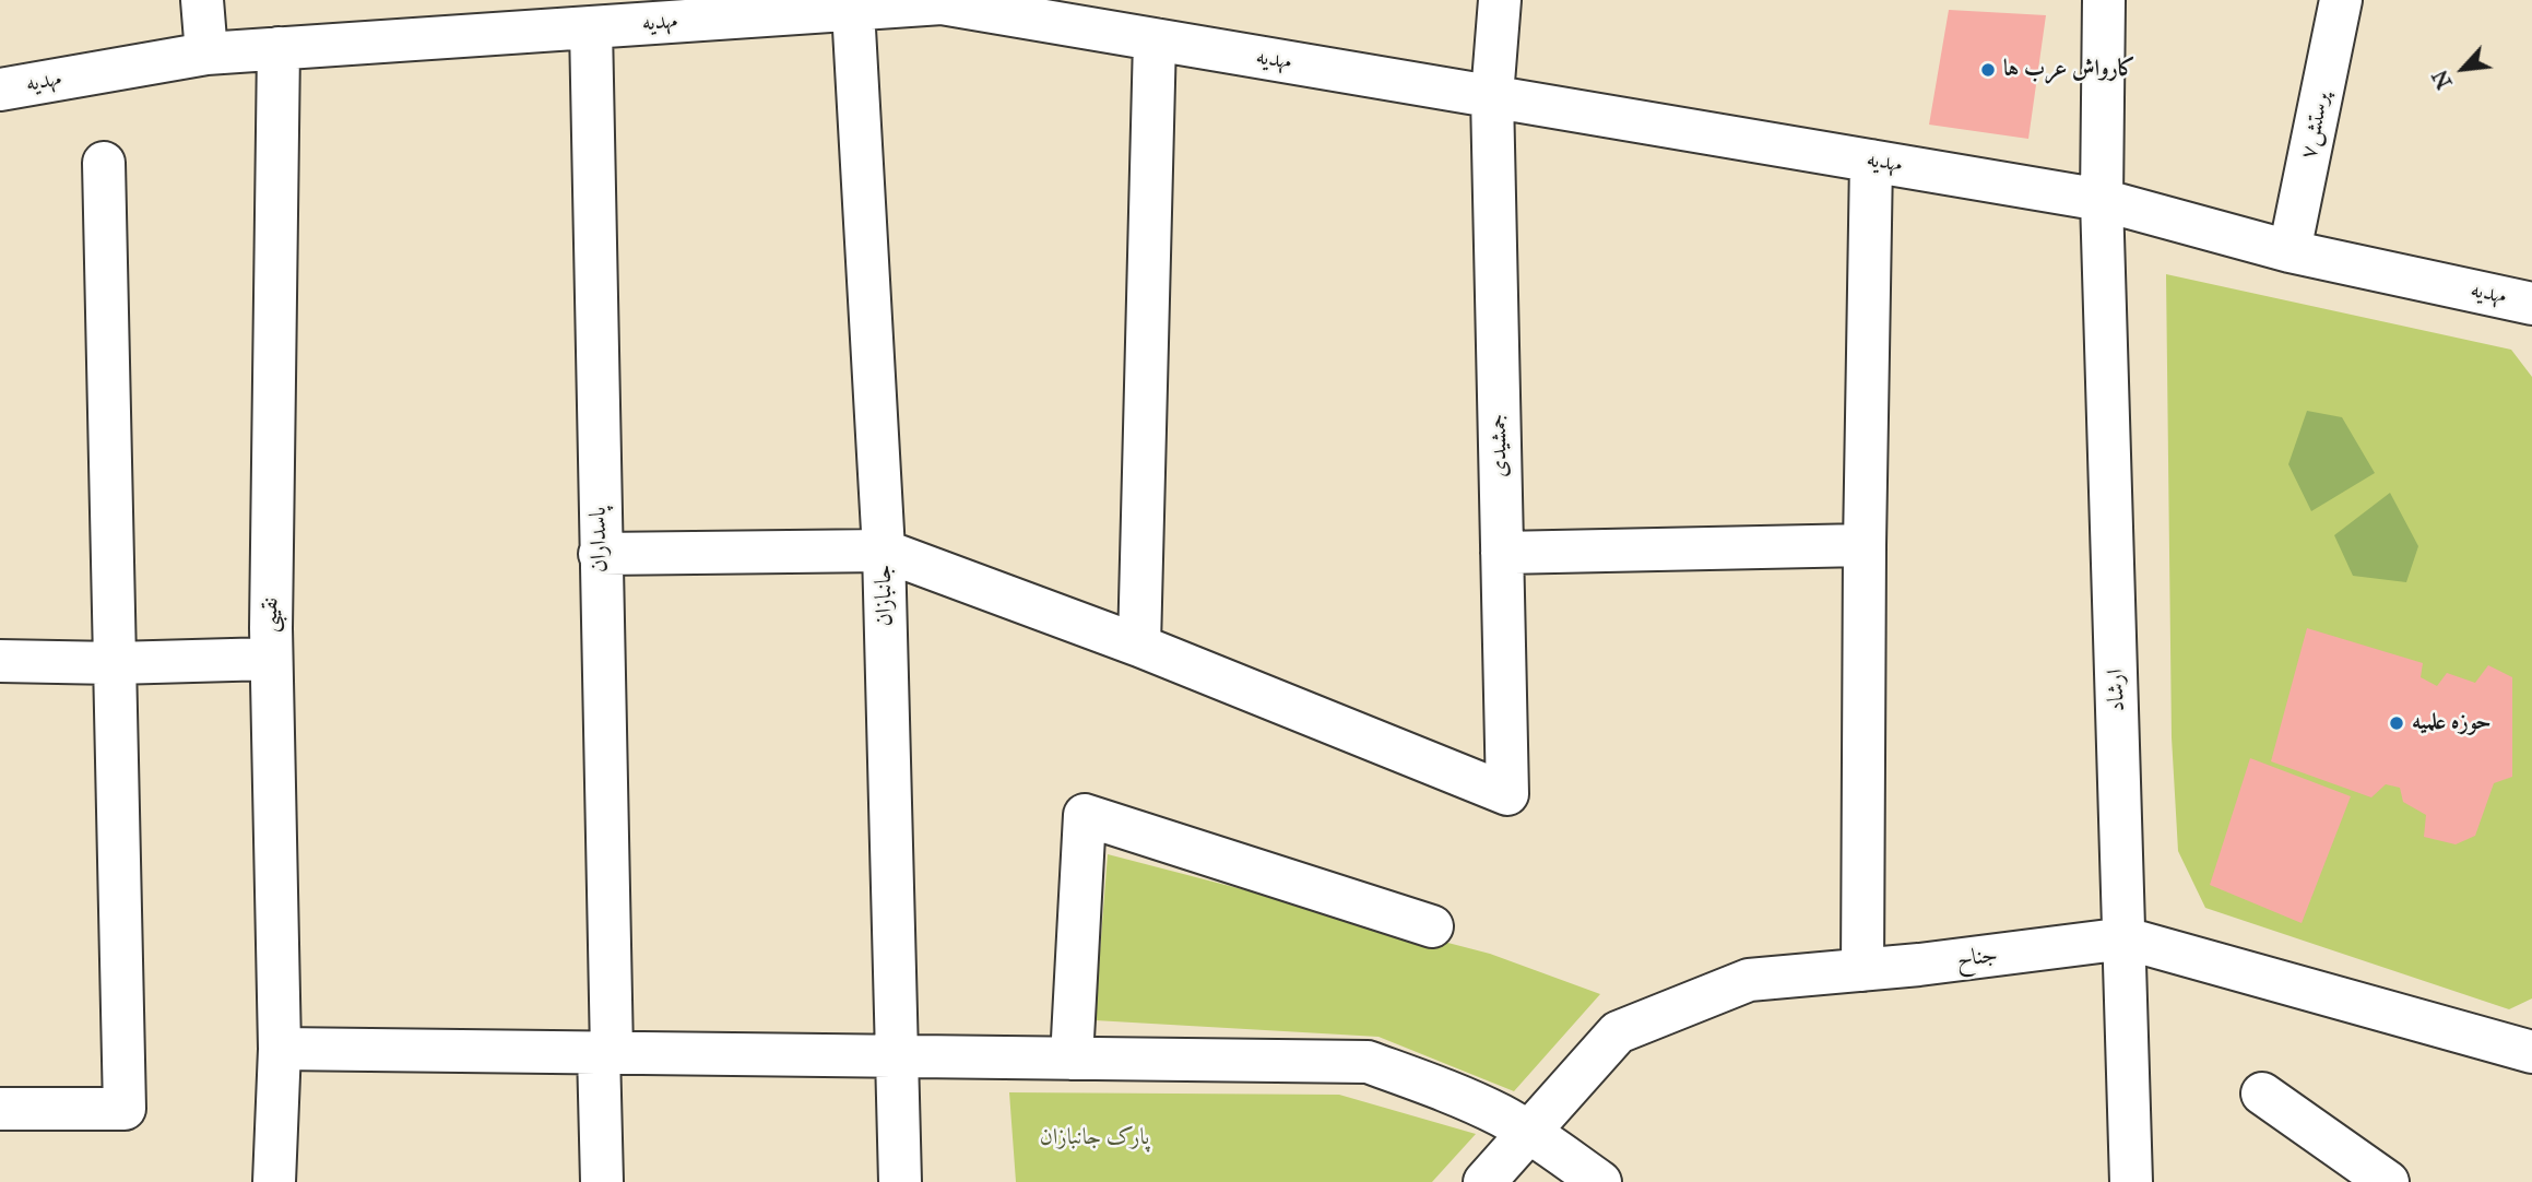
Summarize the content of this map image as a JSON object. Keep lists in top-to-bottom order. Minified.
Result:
{"streets":{"street":["مهدیه","پرستش۷","جمشیدی","پاسداران","جانبازان","نقیبی","ارشاد","جناح"]},"crossings":[["مهدیه","پرستش۷"],["مهدیه","جمشیدی"],["مهدیه","پاسداران"],["مهدیه","جانبازان"],["مهدیه","نقیبی"],["مهدیه","ارشاد"],["ارشاد","جناح"]],"parks":["پارک جانبازان"],"places":["کارواش عرب ها","حوزه علمیه"],"north":"bottom left"}
